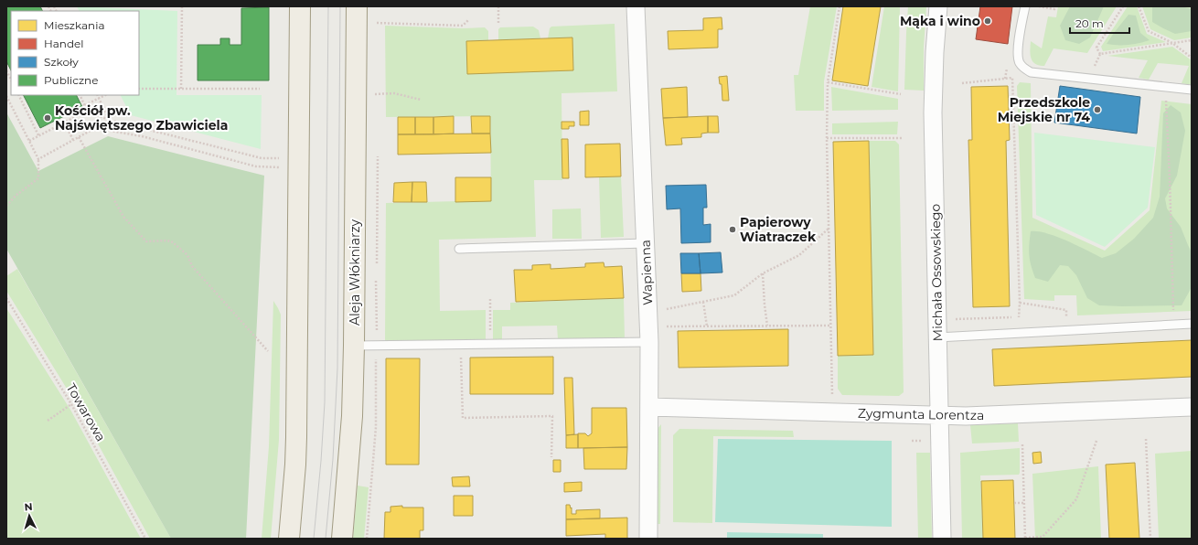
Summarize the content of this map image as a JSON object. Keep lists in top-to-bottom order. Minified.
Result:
{"streets":{"main road":["Aleja Włókniarzy"],"street":["Wapienna","Michała Ossowskiego","Zygmunta Lorentza"],"path":["Towarowa"]},"crossings":[["Wapienna","Zygmunta Lorentza"],["Michała Ossowskiego","Zygmunta Lorentza"]],"places":["Mąka i wino","Przedszkole Miejskie nr 74","Kościół pw. Najświętszego Zbawiciela","Papierowy Wiatraczek"],"legend":["Mieszkania","Handel","Szkoły","Publiczne"],"scale_bar":"20 m","north":"top"}
